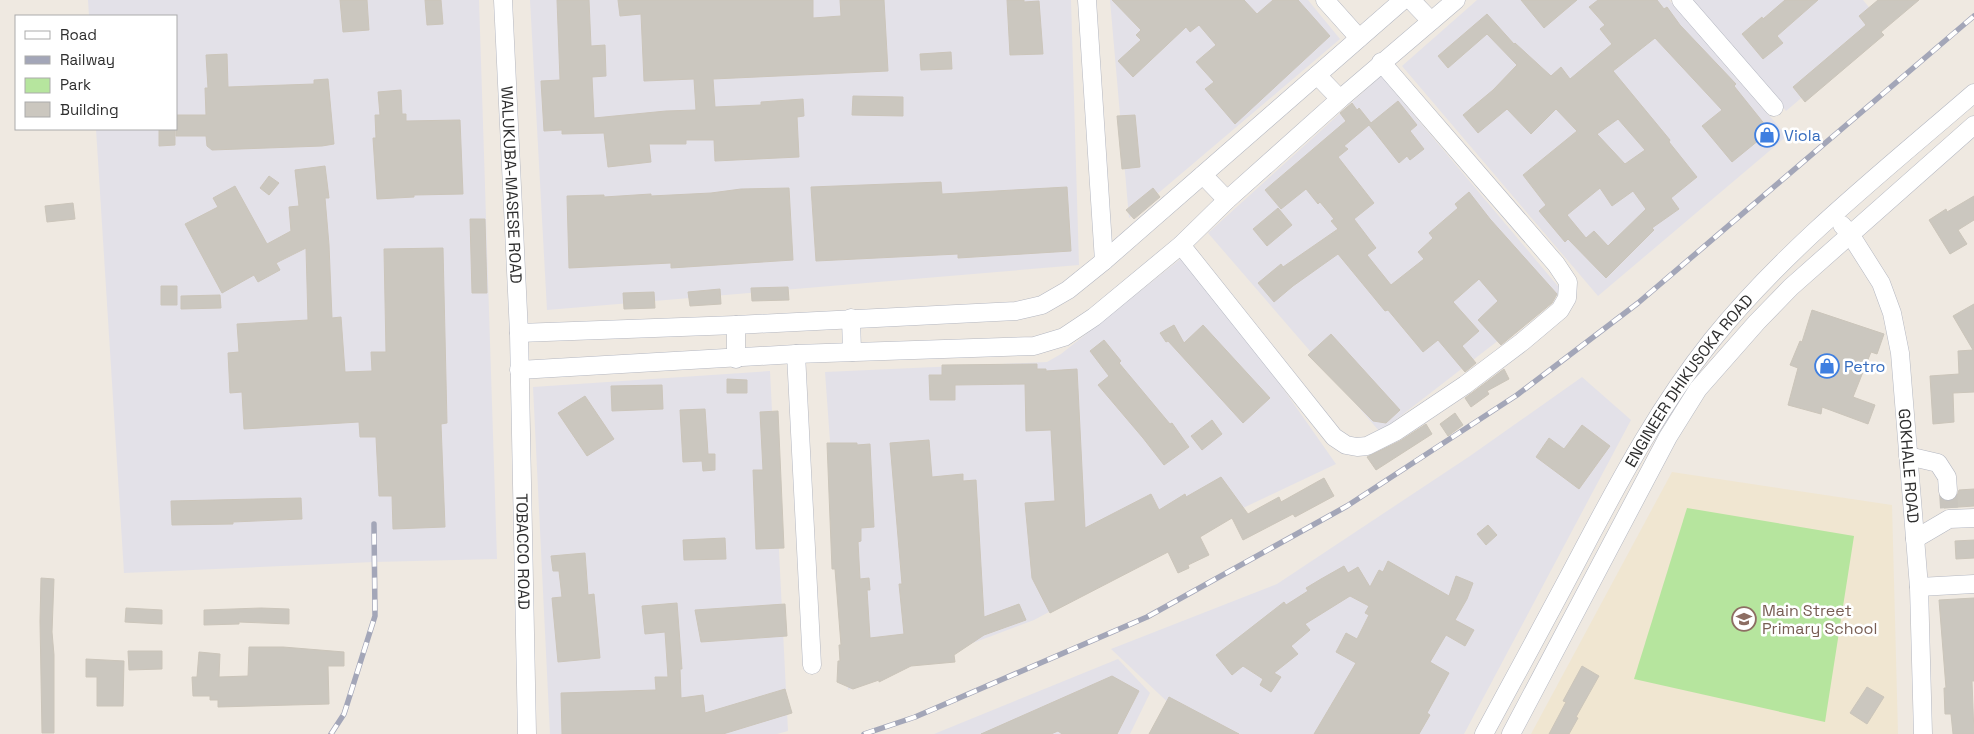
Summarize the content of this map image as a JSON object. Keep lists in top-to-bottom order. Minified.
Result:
{"streets":{"street":["WALUKUBA-MASESE ROAD","ENGINEER DHIKUSOKA ROAD","GOKHALE ROAD","TOBACCO ROAD"]},"crossings":[["WALUKUBA-MASESE ROAD","TOBACCO ROAD"],["ENGINEER DHIKUSOKA ROAD","GOKHALE ROAD"]],"places":{"shop":["Viola","Petro"],"school or university":["Main Street Primary School"]},"legend":["Road","Railway","Park","Building"]}
